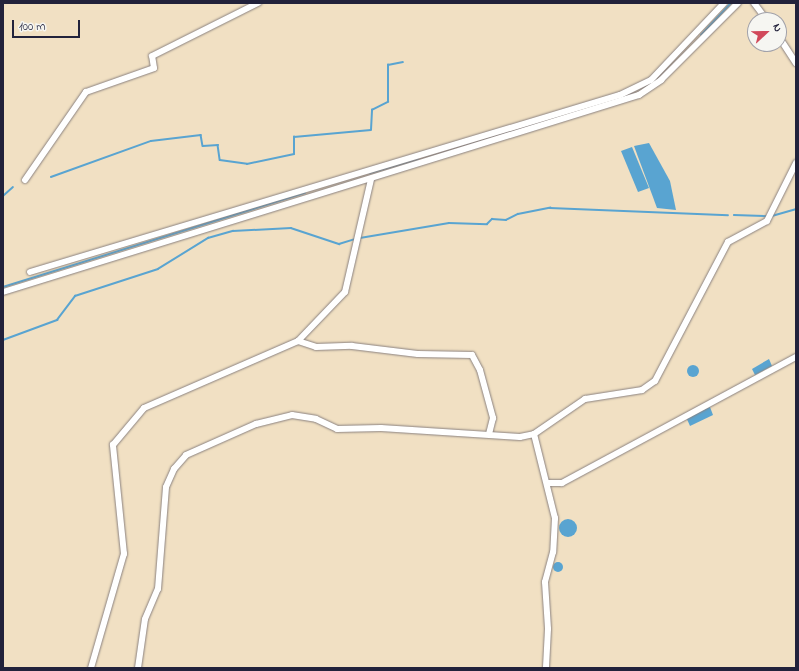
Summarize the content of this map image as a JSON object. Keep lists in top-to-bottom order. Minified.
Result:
{"scale_bar":"100 m","north":"right"}
